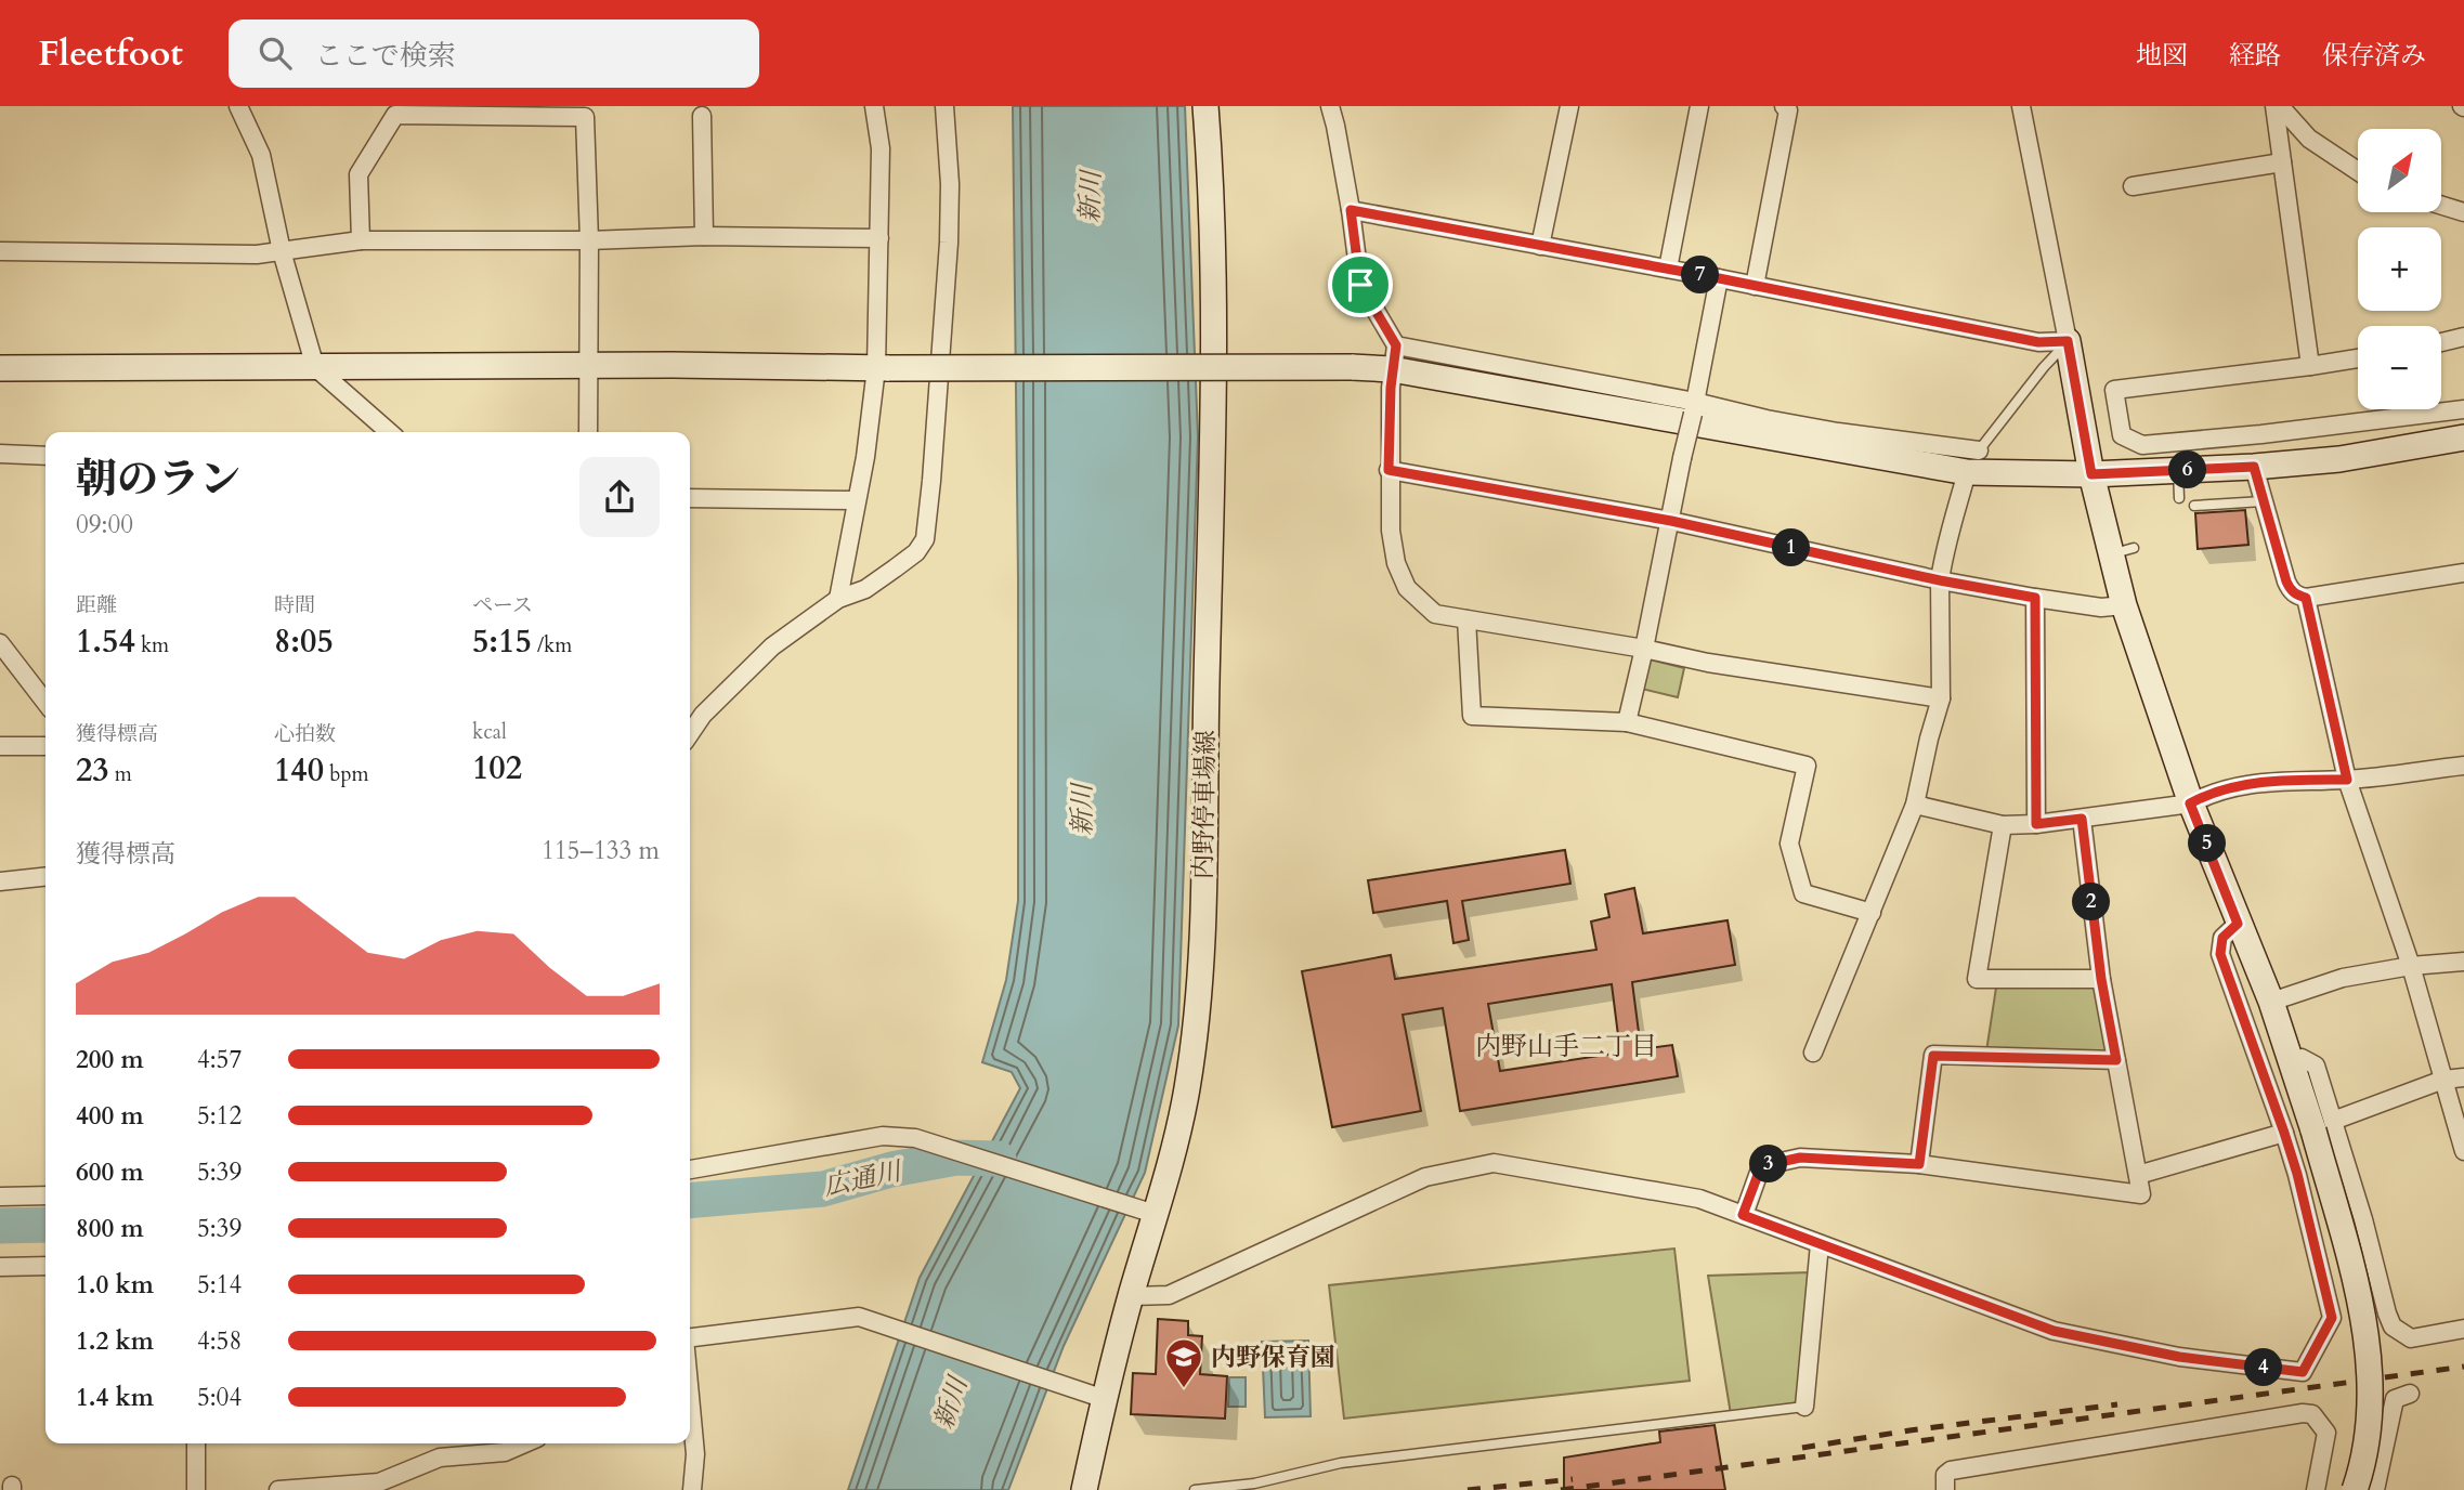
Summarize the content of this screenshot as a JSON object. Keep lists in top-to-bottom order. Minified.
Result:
{"streets":{"street":["内野停車場線"]},"districts":["内野山手二丁目"],"water":["新川","広通川"],"places":{"school or university":["内野保育園"]},"north":"top right","page":{"header":"Fleetfoot","search":"ここで検索","nav":["地図","経路","保存済み"],"map_buttons":["+","−"],"pins":["7","6","1","5","2","3","4"],"heading":["朝のラン","09:00"],"stats":[["距離","1.54 km"],["時間","8:05"],["ペース","5:15 /km"],["獲得標高","23 m"],["心拍数","140 bpm"],["kcal","102"]],"chart":["獲得標高","115–133 m"],"list":[{"name":"200 m","note":"4:57"},{"name":"400 m","note":"5:12"},{"name":"600 m","note":"5:39"},{"name":"800 m","note":"5:39"},{"name":"1.0 km","note":"5:14"},{"name":"1.2 km","note":"4:58"},{"name":"1.4 km","note":"5:04"}]}}
